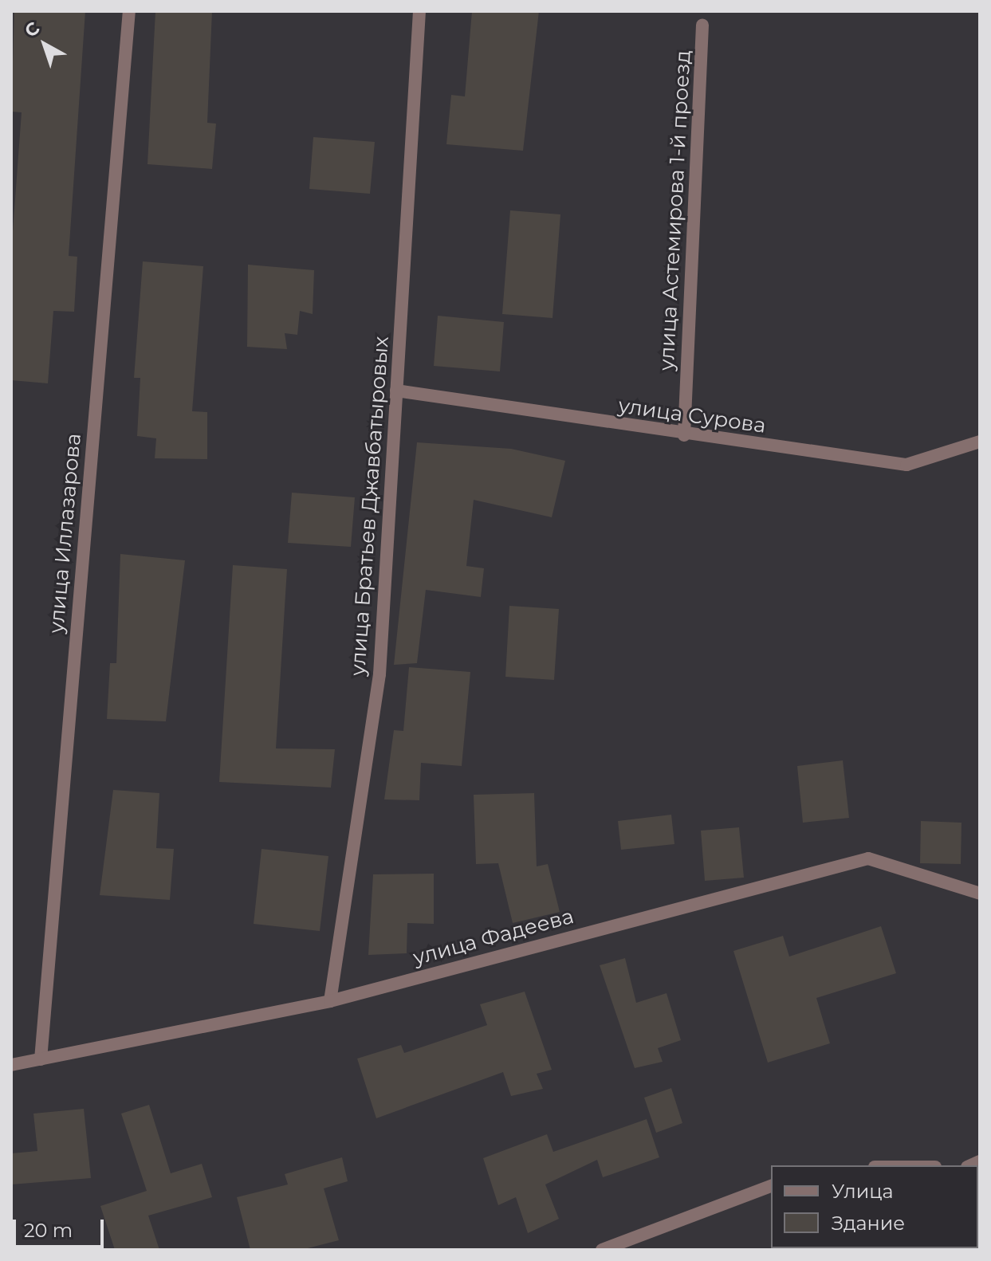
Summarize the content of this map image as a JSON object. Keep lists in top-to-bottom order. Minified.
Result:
{"streets":{"street":["улица Астемирова 1-й проезд","улица Сурова","улица Братьев Джавбатыровых","улица Иллазарова","улица Фадеева"]},"crossings":[["улица Астемирова 1-й проезд","улица Сурова"],["улица Сурова","улица Братьев Джавбатыровых"],["улица Братьев Джавбатыровых","улица Фадеева"],["улица Иллазарова","улица Фадеева"]],"legend":["Улица","Здание"],"scale_bar":"20 m","north":"top left"}
